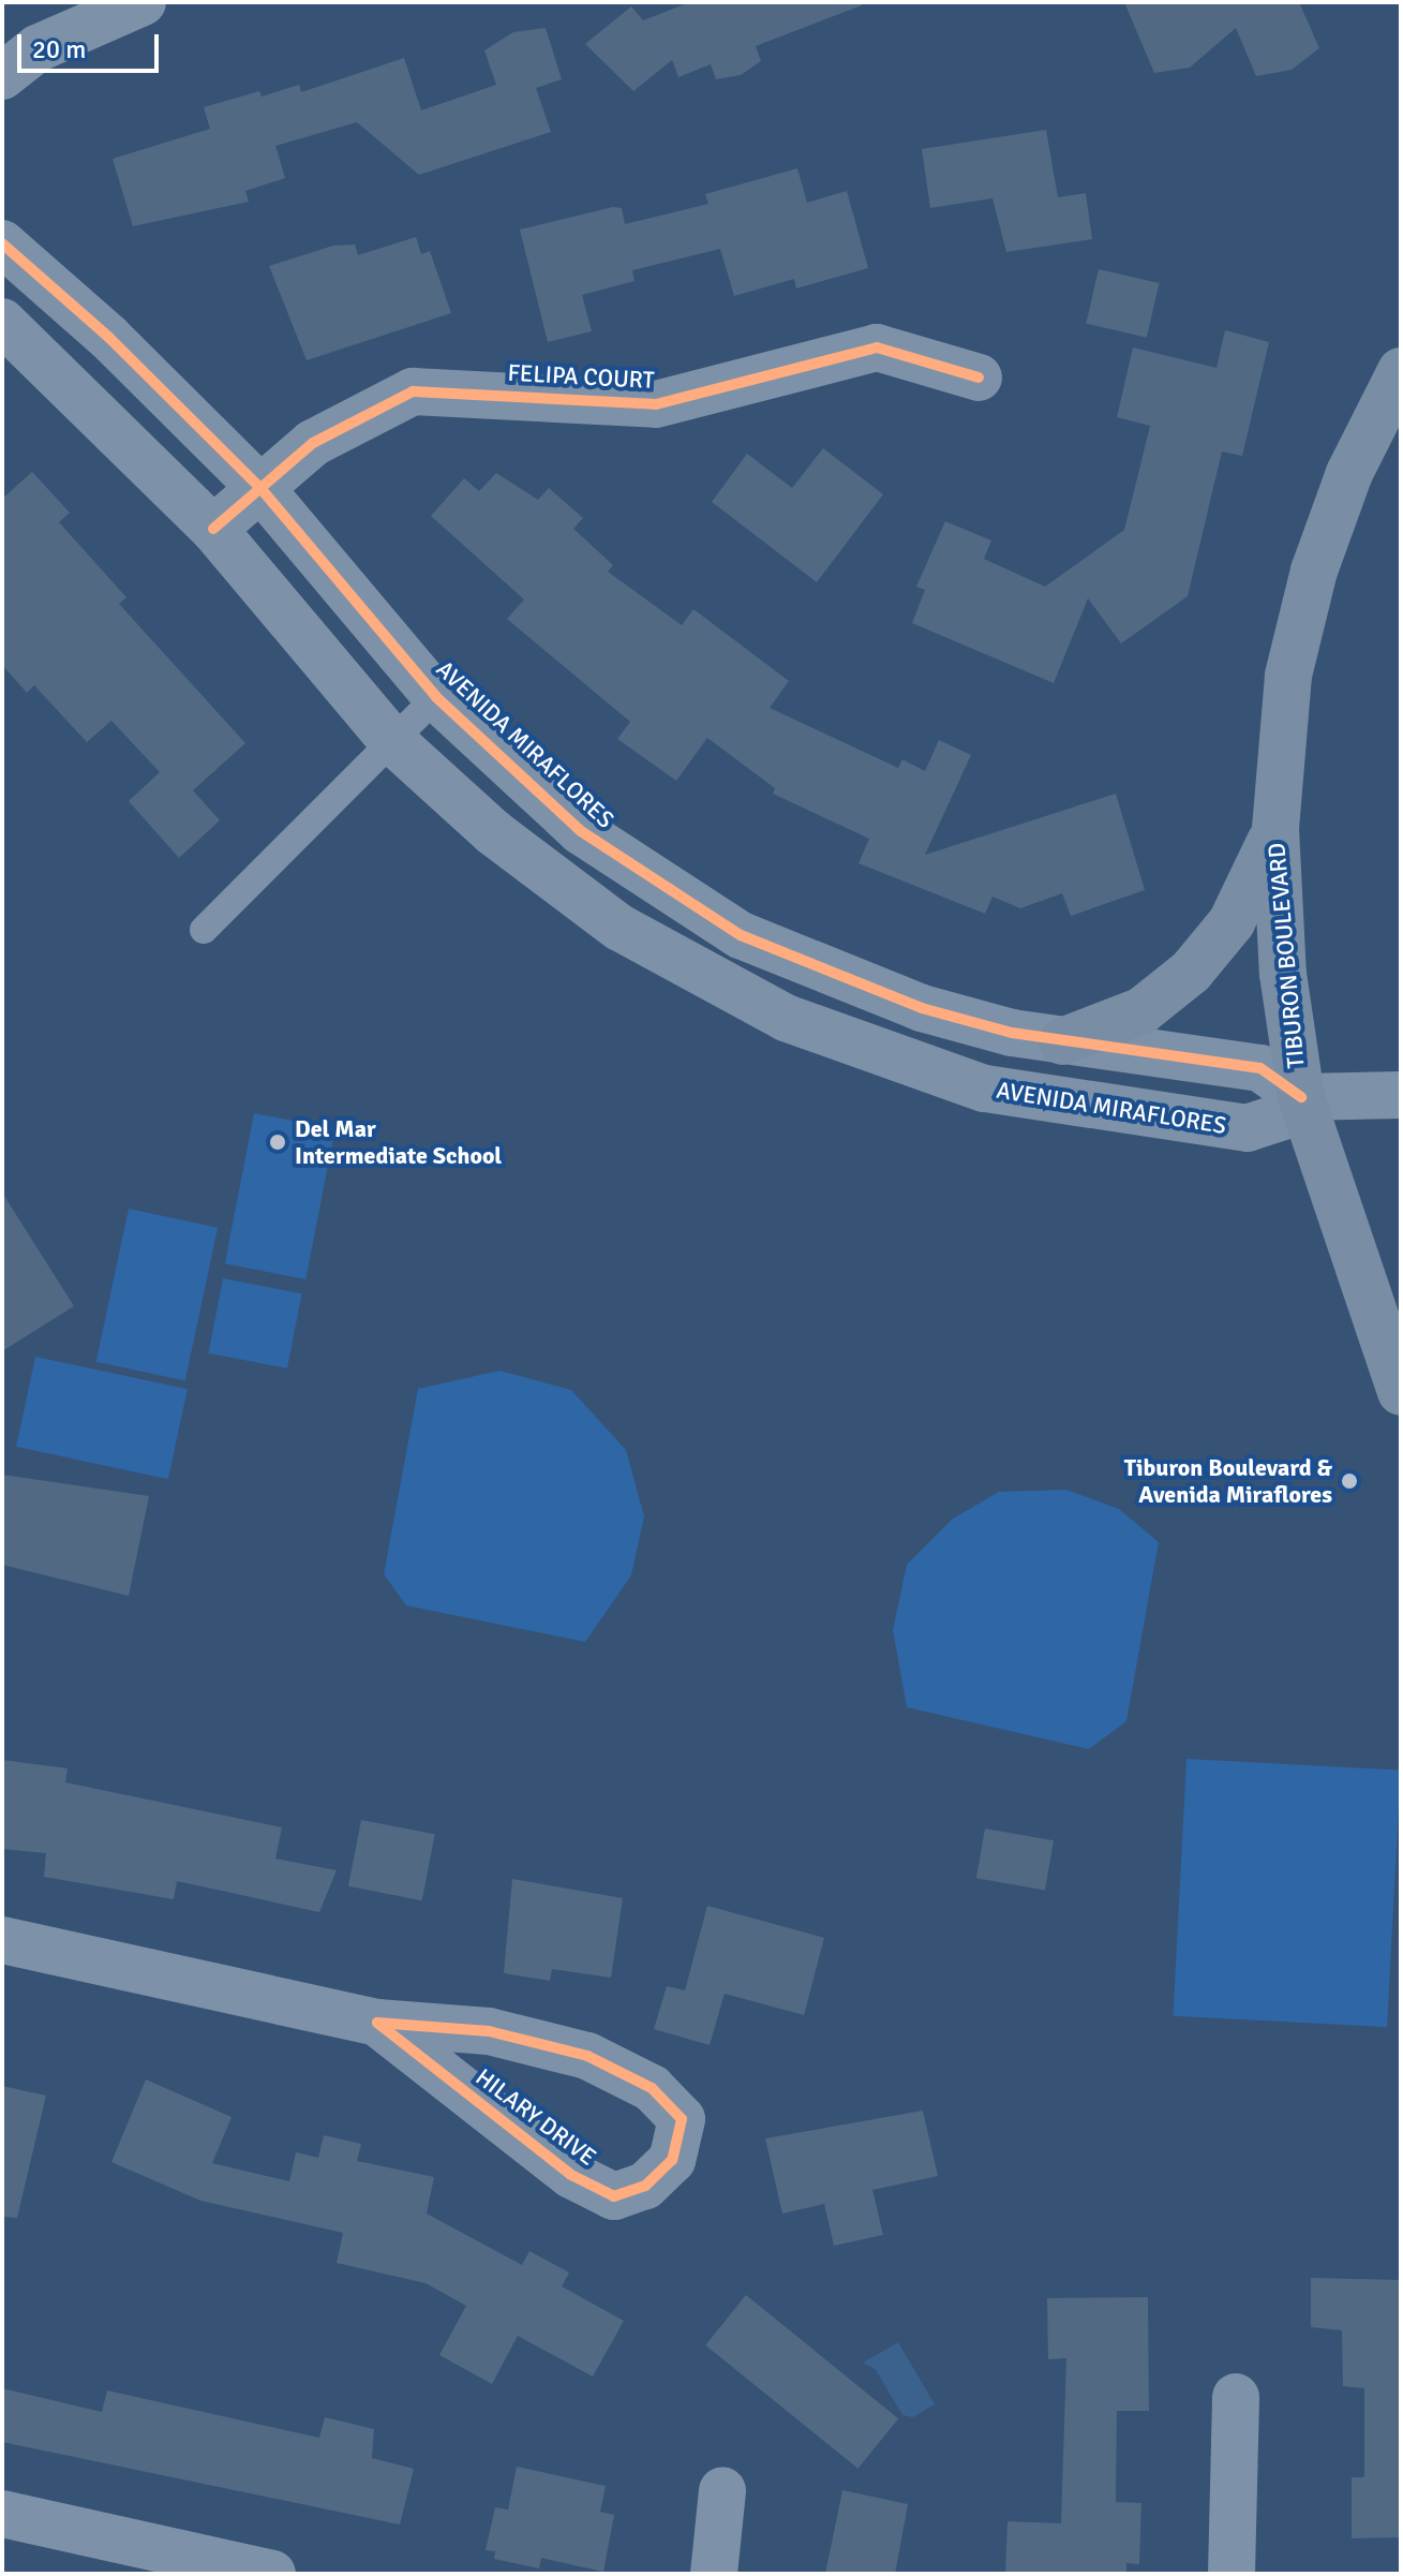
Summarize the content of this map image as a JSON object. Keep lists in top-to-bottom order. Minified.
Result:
{"streets":{"main road":["TIBURON BOULEVARD"],"street":["FELIPA COURT","AVENIDA MIRAFLORES","HILARY DRIVE"]},"crossings":[["FELIPA COURT","AVENIDA MIRAFLORES"],["AVENIDA MIRAFLORES","TIBURON BOULEVARD"]],"places":["Del Mar Intermediate School","Tiburon Boulevard & Avenida Miraflores"],"scale_bar":"20 m"}
